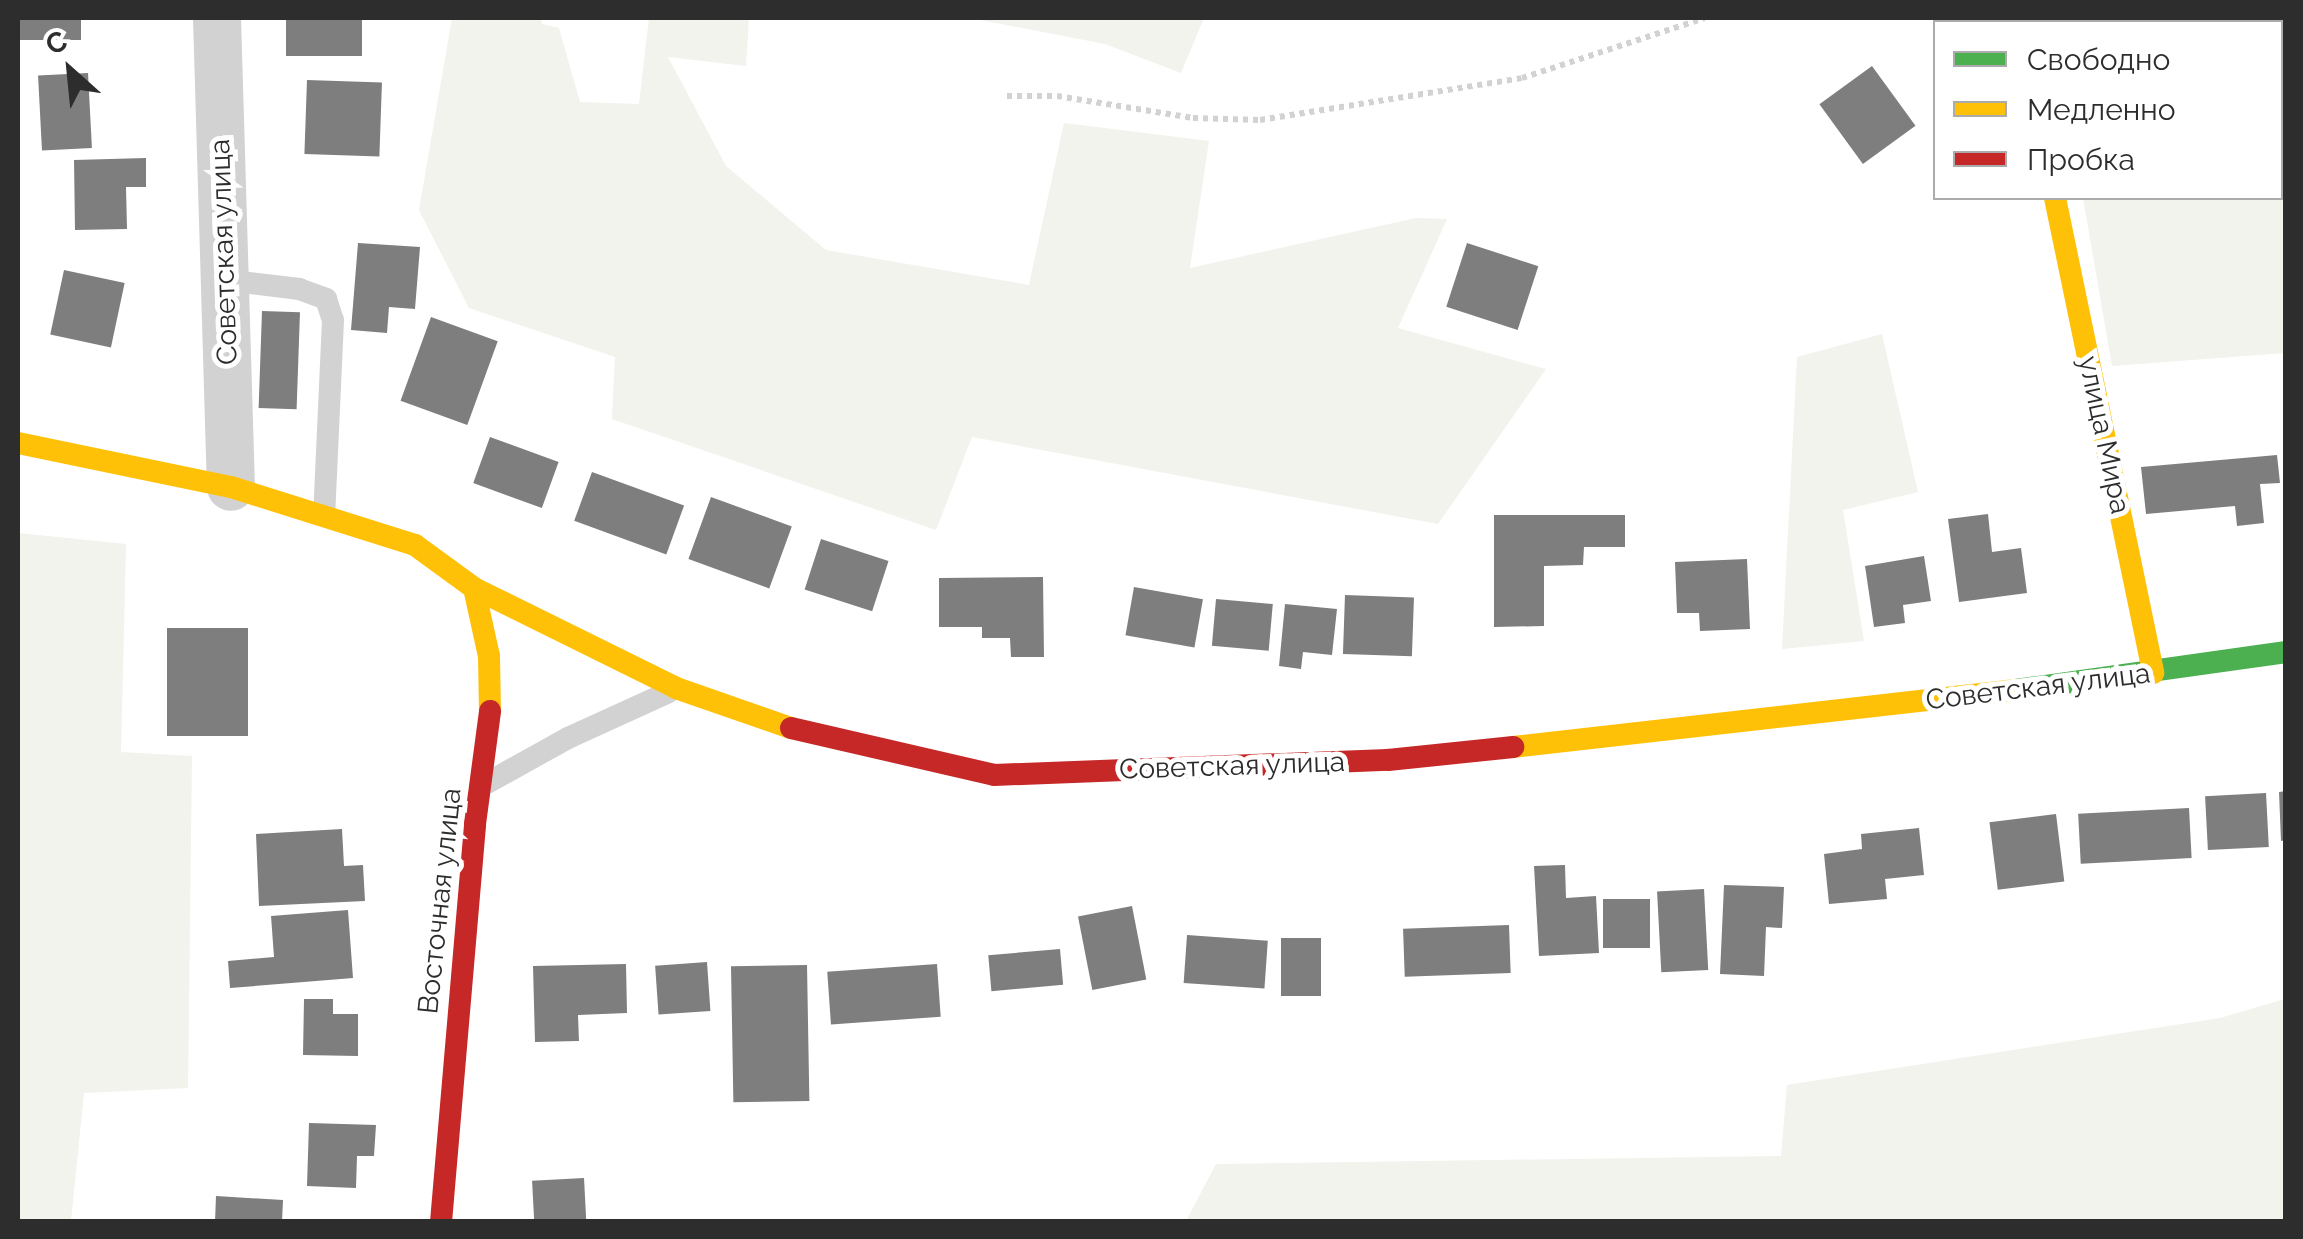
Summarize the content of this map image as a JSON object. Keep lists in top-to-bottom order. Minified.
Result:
{"streets":{"street":["Советская улица","улица Мира","Восточная улица"]},"crossings":[["Советская улица","улица Мира"],["Советская улица","Восточная улица"]],"legend":["Свободно","Медленно","Пробка"],"north":"top left"}
